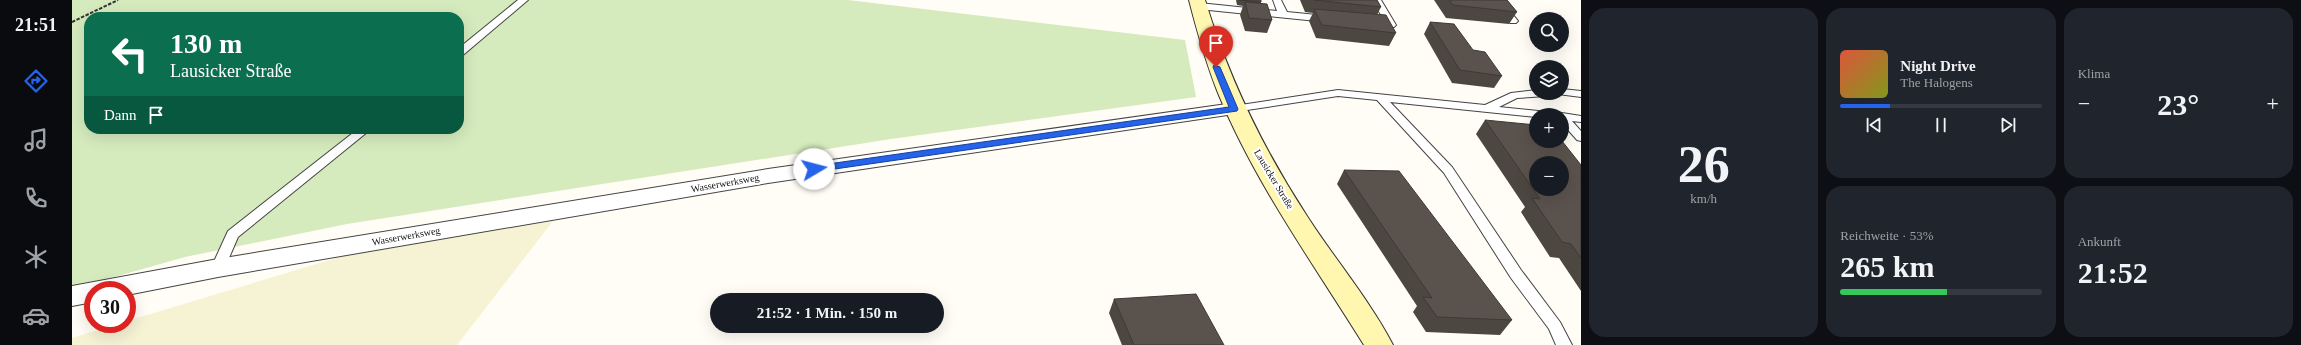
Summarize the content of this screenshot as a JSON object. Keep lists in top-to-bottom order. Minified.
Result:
{"streets":{"main road":["Lausicker Straße"],"street":["Wasserwerksweg"]},"crossings":[["Lausicker Straße","Wasserwerksweg"]],"page":{"tabs":"21:51","tile":[["26","km/h"],"Klima",["Reichweite · 53%","265 km"],["Ankunft","21:52"]],"map_buttons":["+","−"],"turn":["130 m","Lausicker Straße"],"song":["Night Drive","The Halogens"],"heat":["−","23°","+"],"then":"Dann","limit":"30","trip":"21:52 · 1 Min. · 150 m"}}
